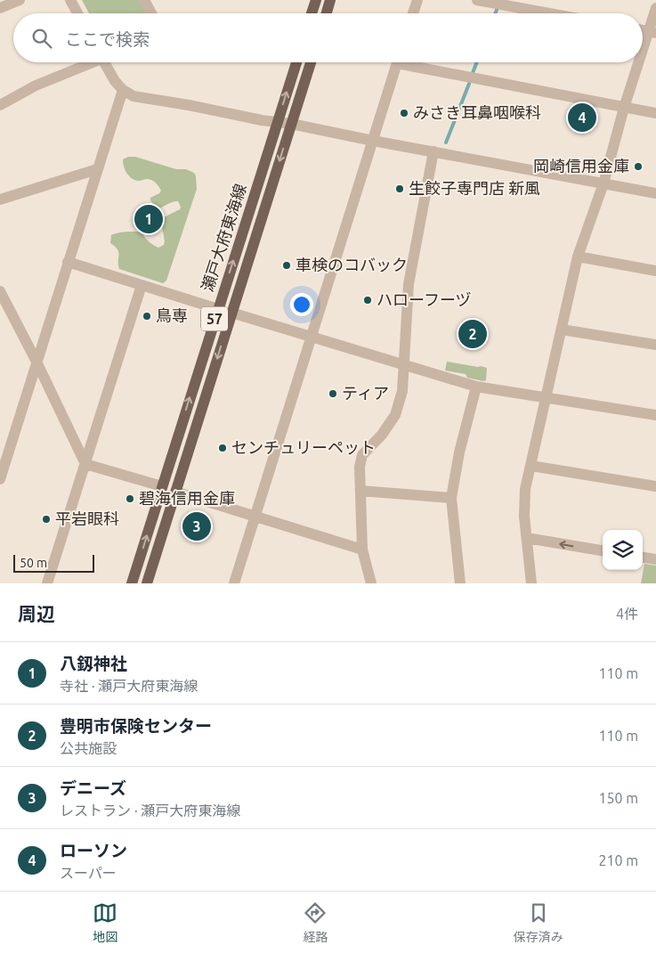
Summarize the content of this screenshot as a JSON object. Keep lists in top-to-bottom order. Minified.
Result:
{"streets":{"main road":["瀬戸大府東海線","57"]},"places":["みさき耳鼻咽喉科","岡崎信用金庫","生餃子専門店 新風","車検のコバック","ハローフーヅ","鳥専","ティア","センチュリーペット","碧海信用金庫","平岩眼科"],"scale_bar":"50 m","page":{"search":"ここで検索","pins":["4","1","2","3"],"scale":"50 m","heading":["周辺","4件"],"list":[{"mark":"1","name":"八釼神社","note":"寺社 · 瀬戸大府東海線","value":"110 m"},{"mark":"2","name":"豊明市保険センター","note":"公共施設","value":"110 m"},{"mark":"3","name":"デニーズ","note":"レストラン · 瀬戸大府東海線","value":"150 m"},{"mark":"4","name":"ローソン","note":"スーパー","value":"210 m"}],"nav":["地図","経路","保存済み"]}}
